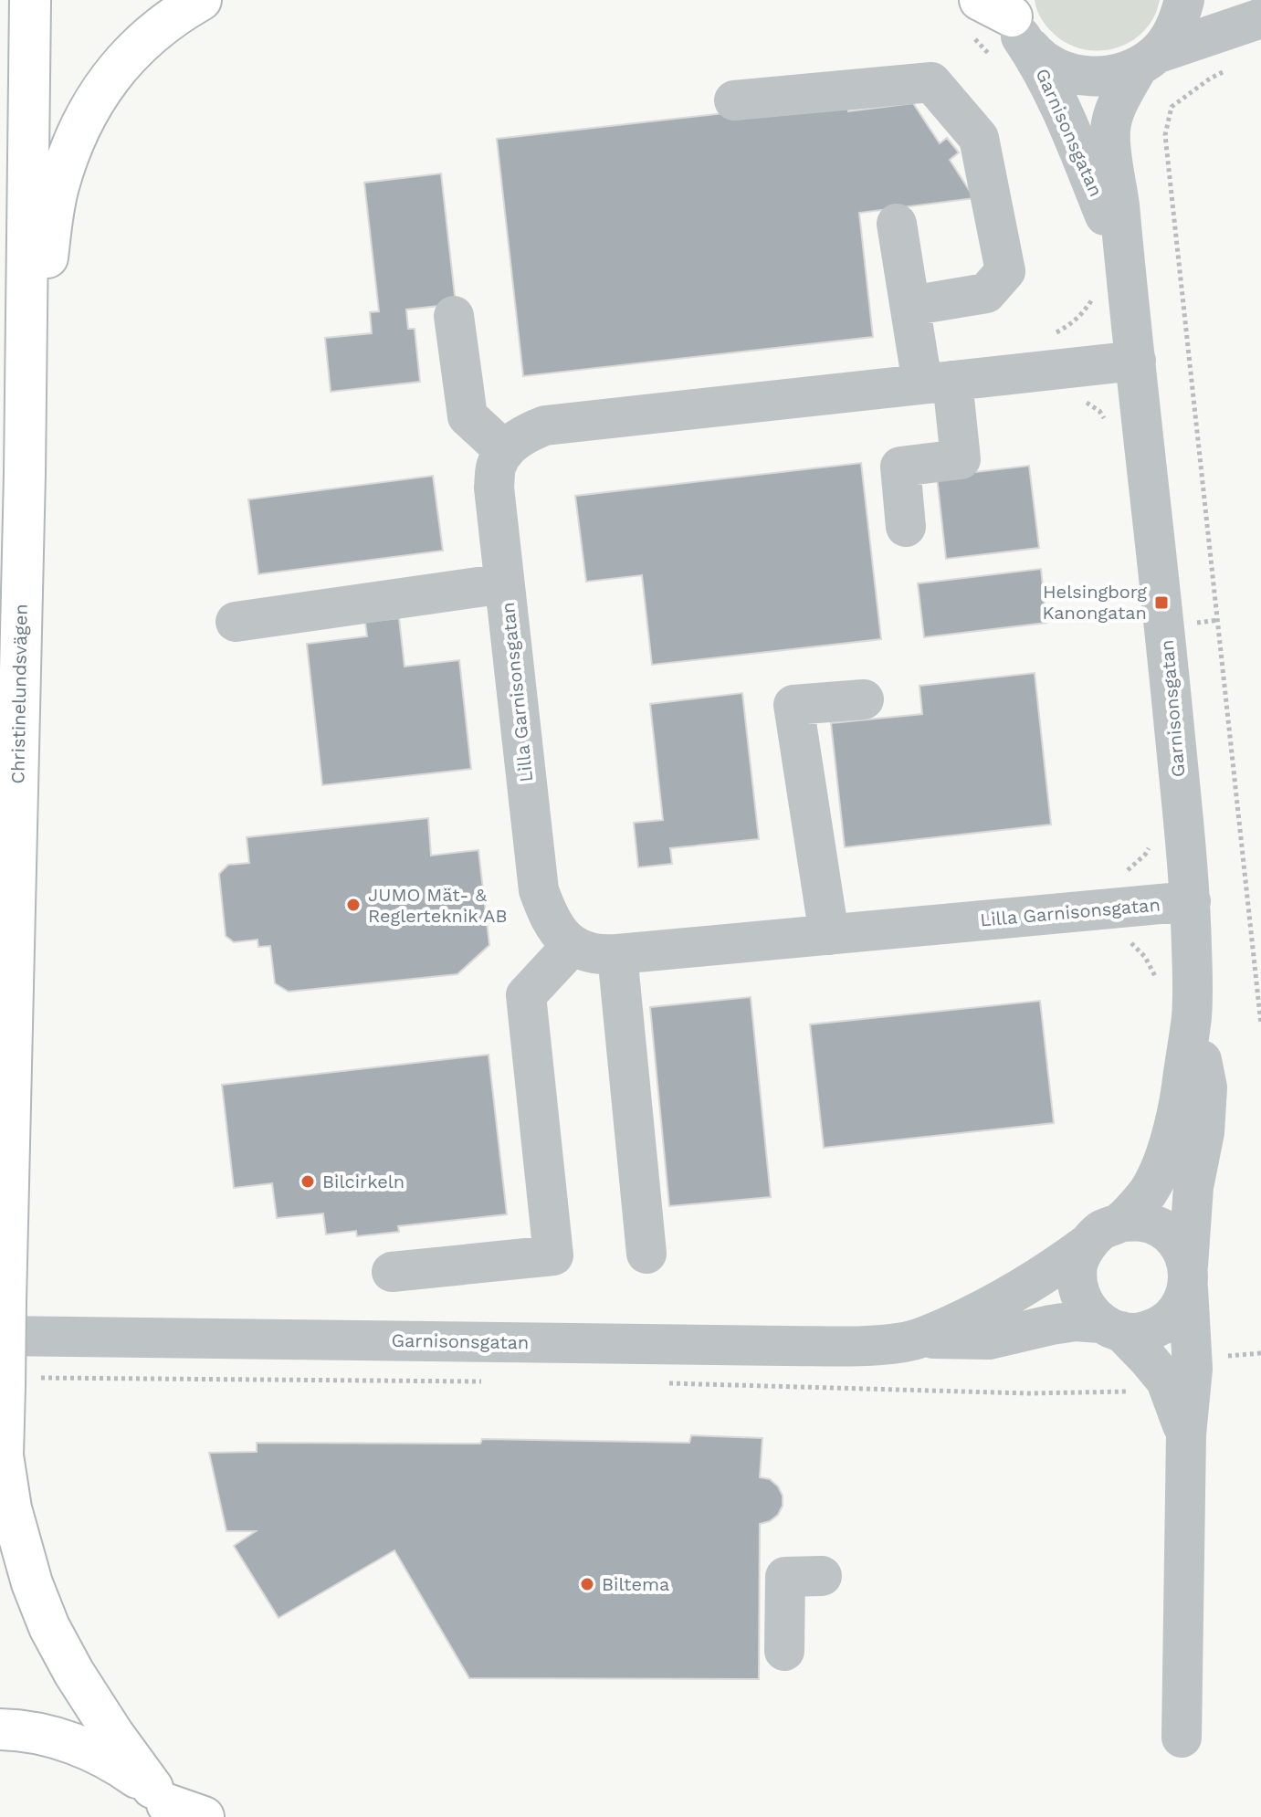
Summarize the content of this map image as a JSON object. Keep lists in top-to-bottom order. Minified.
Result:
{"streets":{"main road":["Christinelundsvägen"],"street":["Garnisonsgatan","Lilla Garnisonsgatan"]},"crossings":[["Garnisonsgatan","Lilla Garnisonsgatan"],["Garnisonsgatan","Christinelundsvägen"]],"places":{"transit":["Helsingborg Kanongatan"],"other":["JUMO Mät- & Reglerteknik AB","Bilcirkeln","Biltema"]}}
